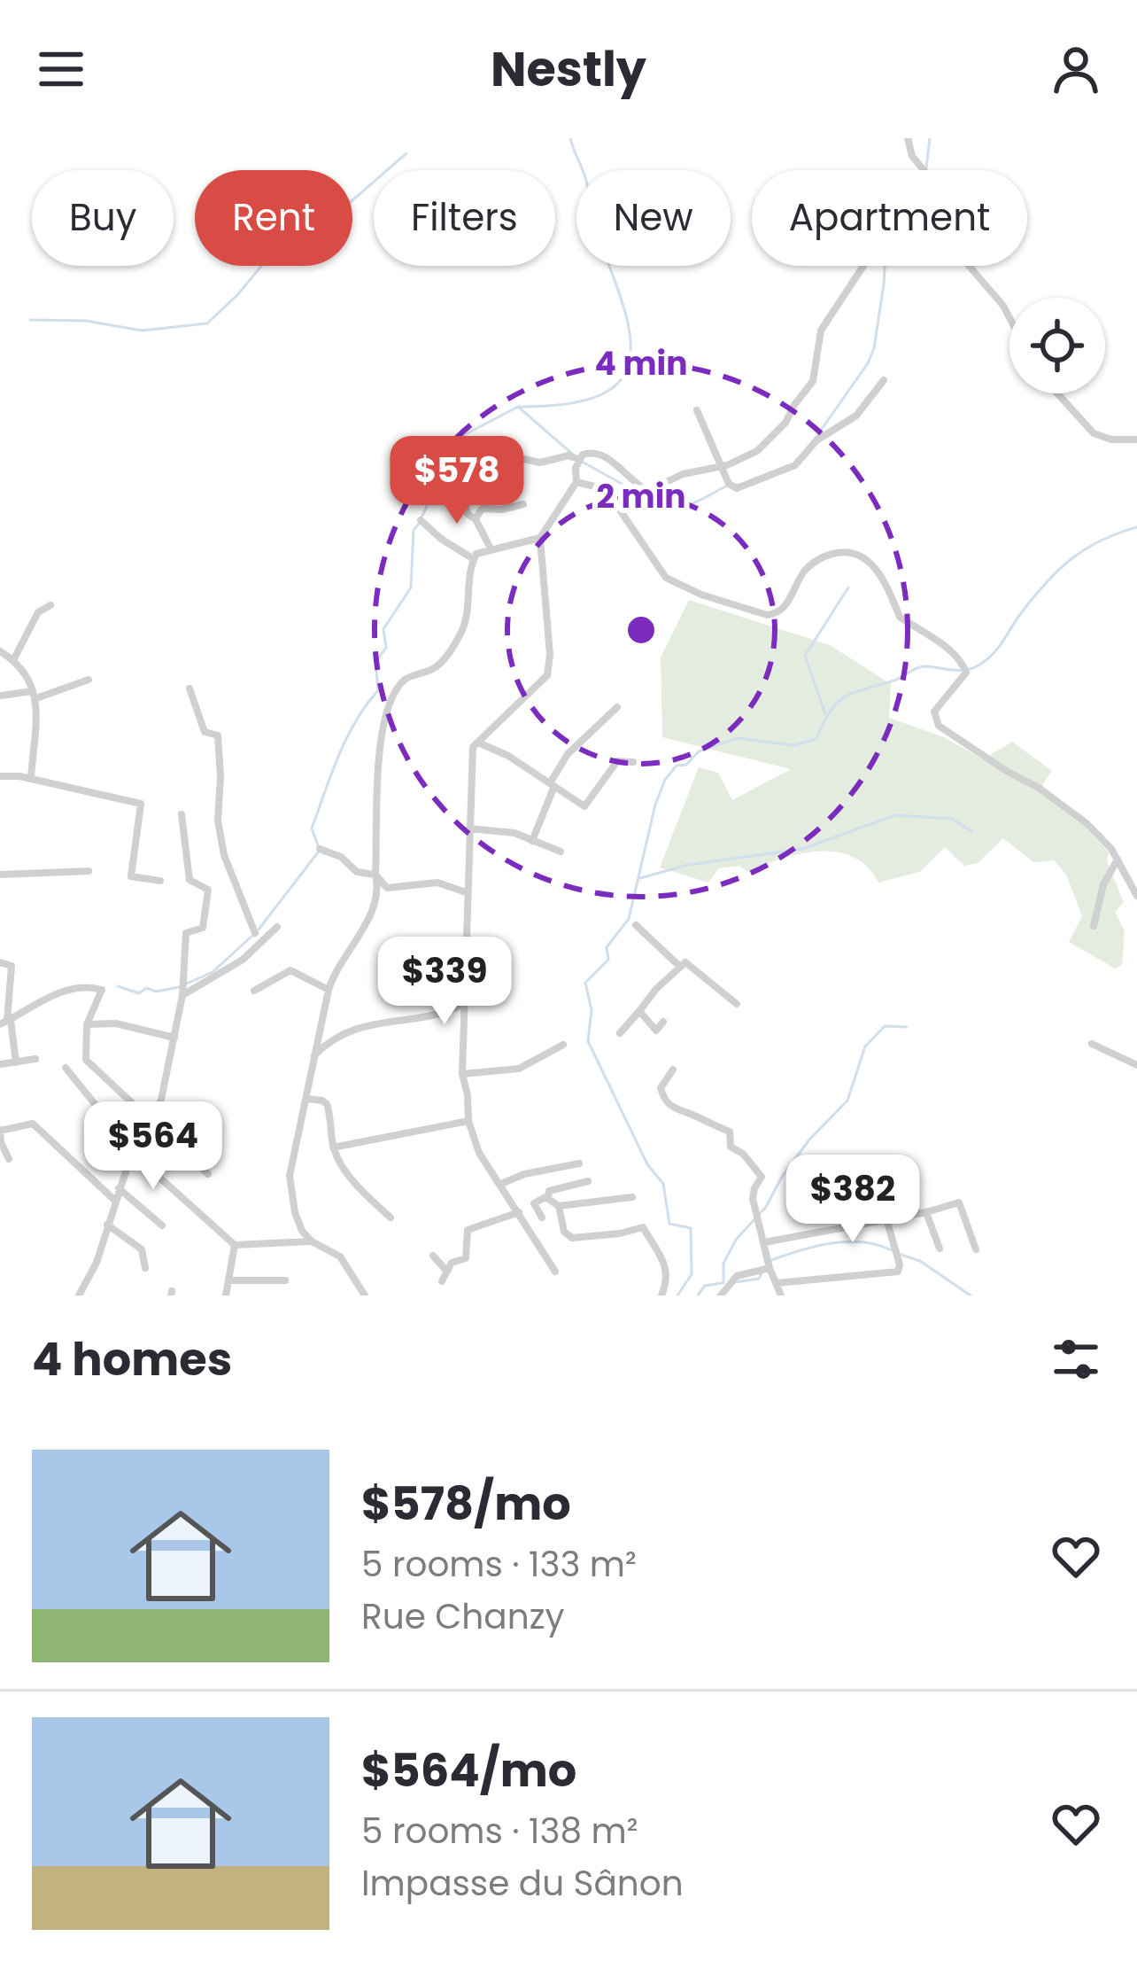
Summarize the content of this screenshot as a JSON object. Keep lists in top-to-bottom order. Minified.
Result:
{"page":{"header":"Nestly","chip":["Buy","Rent","Filters","New","Apartment"],"price":["$578","$339","$564","$382"],"heading":"4 homes","list":[{"name":"$578/mo","note":"5 rooms · 133 m² · Rue Chanzy"},{"name":"$564/mo","note":"5 rooms · 138 m² · Impasse du Sânon"}]},"rings":["4 min","2 min"]}
